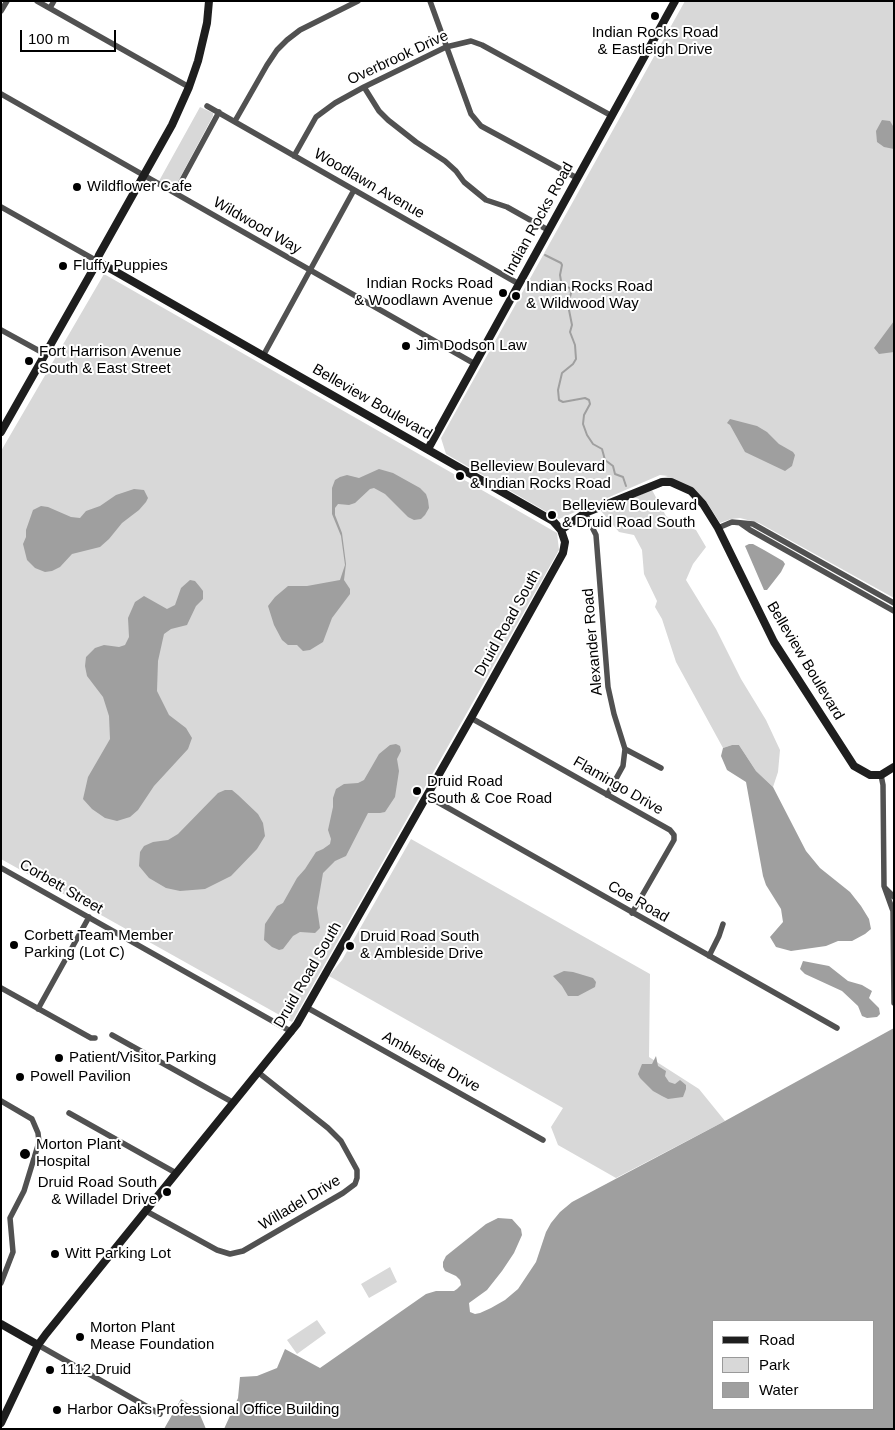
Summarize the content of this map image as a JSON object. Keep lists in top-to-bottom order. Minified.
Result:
{"streets":{"street":["Overbrook Drive","Woodlawn Avenue","Indian Rocks Road","Wildwood Way","Belleview Boulevard","Druid Road South","Alexander Road","Flamingo Drive","Corbett Street","Coe Road","Ambleside Drive","Willadel Drive"]},"crossings":[["Overbrook Drive","Woodlawn Avenue"],["Overbrook Drive","Indian Rocks Road"],["Woodlawn Avenue","Indian Rocks Road"],["Indian Rocks Road","Wildwood Way"],["Indian Rocks Road","Belleview Boulevard"],["Belleview Boulevard","Druid Road South"],["Belleview Boulevard","Alexander Road"],["Druid Road South","Flamingo Drive"],["Druid Road South","Corbett Street"],["Druid Road South","Coe Road"],["Druid Road South","Ambleside Drive"],["Druid Road South","Willadel Drive"],["Alexander Road","Flamingo Drive"],["Flamingo Drive","Coe Road"]],"places":["Indian Rocks Road & Eastleigh Drive","Wildflower Cafe","Fluffy Puppies","Indian Rocks Road & Woodlawn Avenue","Indian Rocks Road & Wildwood Way","Jim Dodson Law","Fort Harrison Avenue South & East Street","Belleview Boulevard & Indian Rocks Road","Belleview Boulevard & Druid Road South","Druid Road South & Coe Road","Corbett Team Member Parking (Lot C)","Druid Road South & Ambleside Drive","Patient/Visitor Parking","Powell Pavilion","Morton Plant Hospital","Druid Road South & Willadel Drive","Witt Parking Lot","Morton Plant Mease Foundation","1112 Druid","Harbor Oaks Professional Office Building"],"legend":["Road","Park","Water"],"scale_bar":"100 m"}
